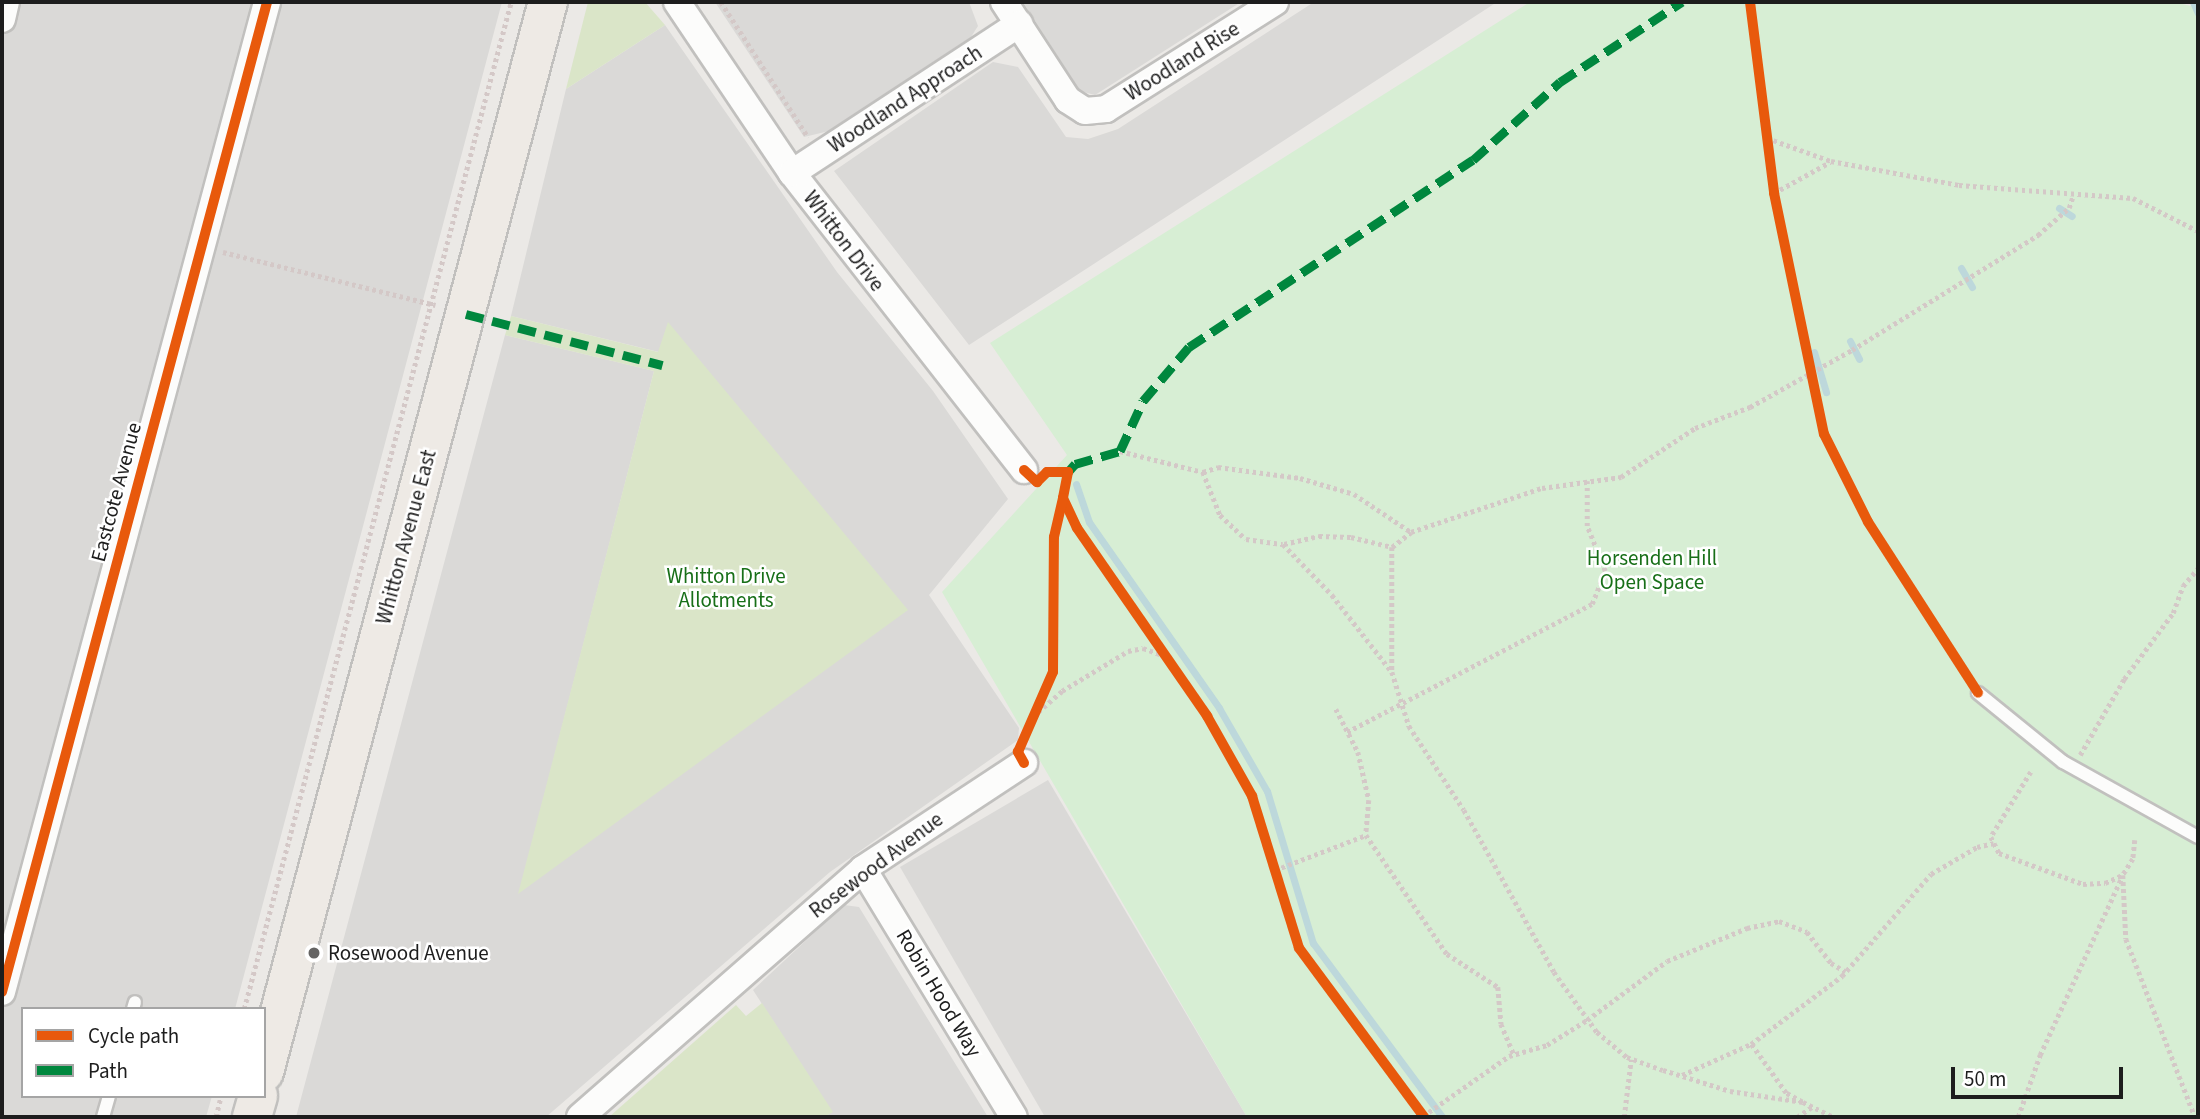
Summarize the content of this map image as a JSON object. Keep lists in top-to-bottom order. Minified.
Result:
{"streets":{"main road":["Whitton Avenue East"],"street":["Woodland Rise","Woodland Approach","Whitton Drive","Eastcote Avenue","Rosewood Avenue","Robin Hood Way"]},"crossings":[["Woodland Rise","Woodland Approach"],["Woodland Approach","Whitton Drive"],["Rosewood Avenue","Robin Hood Way"]],"parks":["Horsenden Hill Open Space","Whitton Drive Allotments"],"places":["Rosewood Avenue"],"legend":["Cycle path","Path"],"scale_bar":"50 m"}
